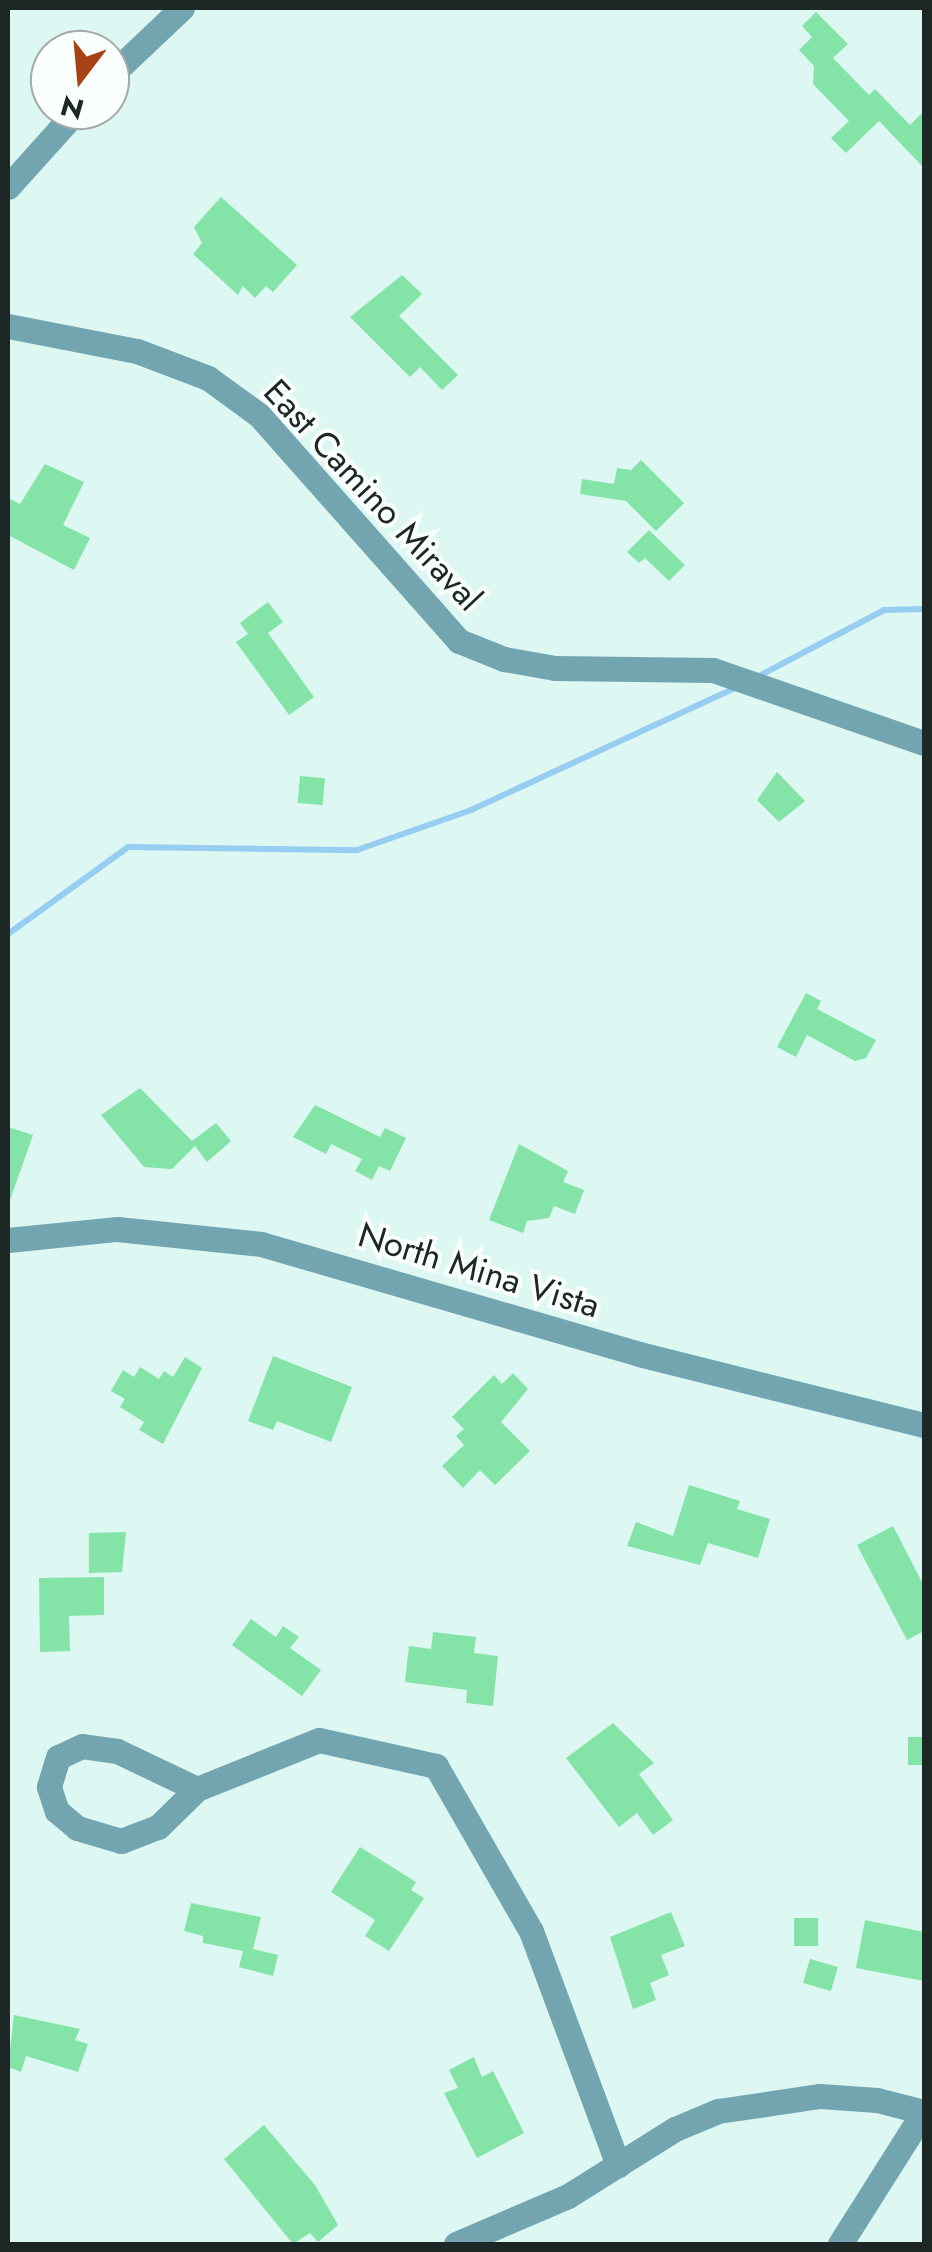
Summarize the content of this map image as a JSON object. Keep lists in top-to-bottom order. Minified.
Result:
{"streets":{"street":["East Camino Miraval","North Mina Vista"]},"north":"bottom"}
